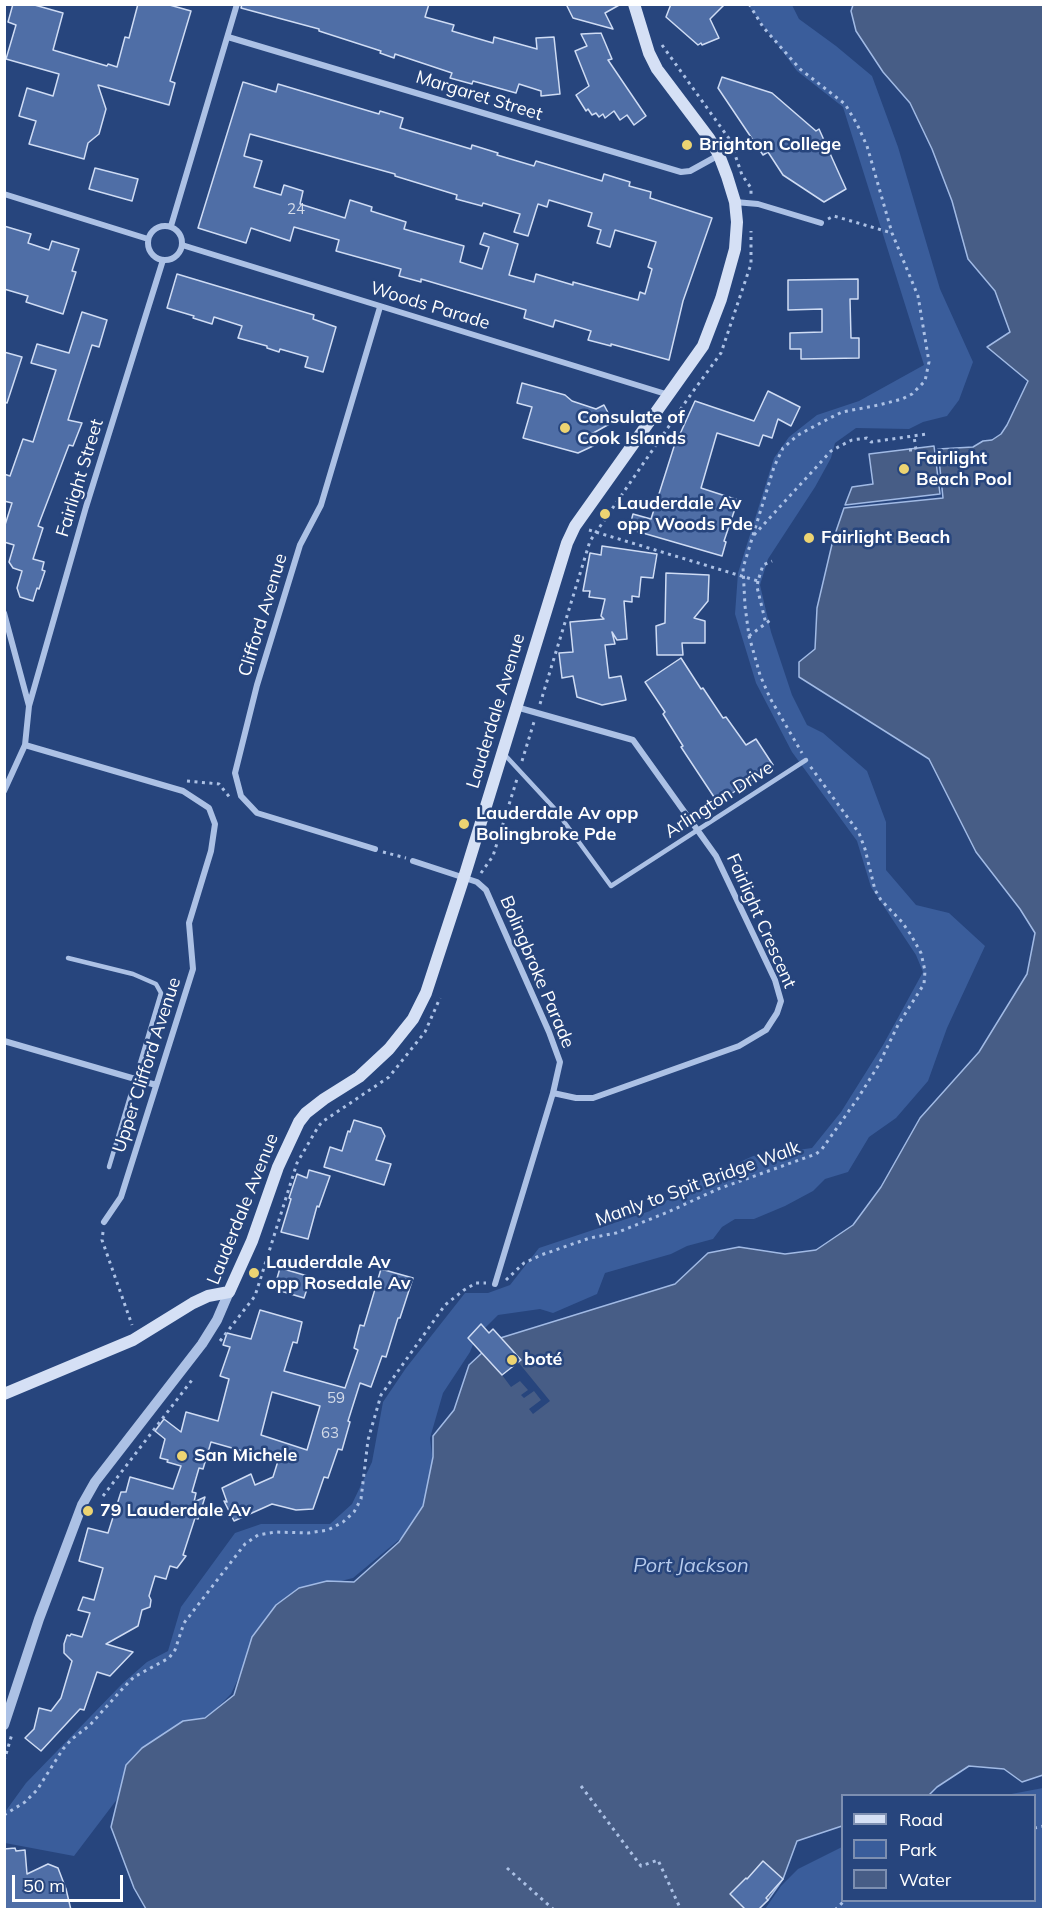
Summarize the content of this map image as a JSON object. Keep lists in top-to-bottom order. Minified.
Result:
{"streets":{"main road":["Lauderdale Avenue"],"street":["Margaret Street","Woods Parade","Fairlight Street","Clifford Avenue","Fairlight Crescent","Bolingbroke Parade","Upper Clifford Avenue"],"lane":["Arlington Drive"],"path":["Manly to Spit Bridge Walk"]},"crossings":[["Margaret Street","Lauderdale Avenue"],["Woods Parade","Fairlight Street"],["Woods Parade","Clifford Avenue"],["Woods Parade","Lauderdale Avenue"],["Lauderdale Avenue","Arlington Drive"],["Lauderdale Avenue","Fairlight Crescent"],["Lauderdale Avenue","Bolingbroke Parade"],["Arlington Drive","Fairlight Crescent"],["Arlington Drive","Manly to Spit Bridge Walk"],["Fairlight Crescent","Bolingbroke Parade"],["Bolingbroke Parade","Manly to Spit Bridge Walk"]],"water":["Port Jackson"],"places":["Brighton College","Consulate of Cook Islands","Fairlight Beach Pool","Lauderdale Av opp Woods Pde","Fairlight Beach","Lauderdale Av opp Bolingbroke Pde","Lauderdale Av opp Rosedale Av","boté","San Michele","79 Lauderdale Av"],"house_numbers":["24","59","63"],"legend":["Road","Park","Water"],"scale_bar":"50 m"}
